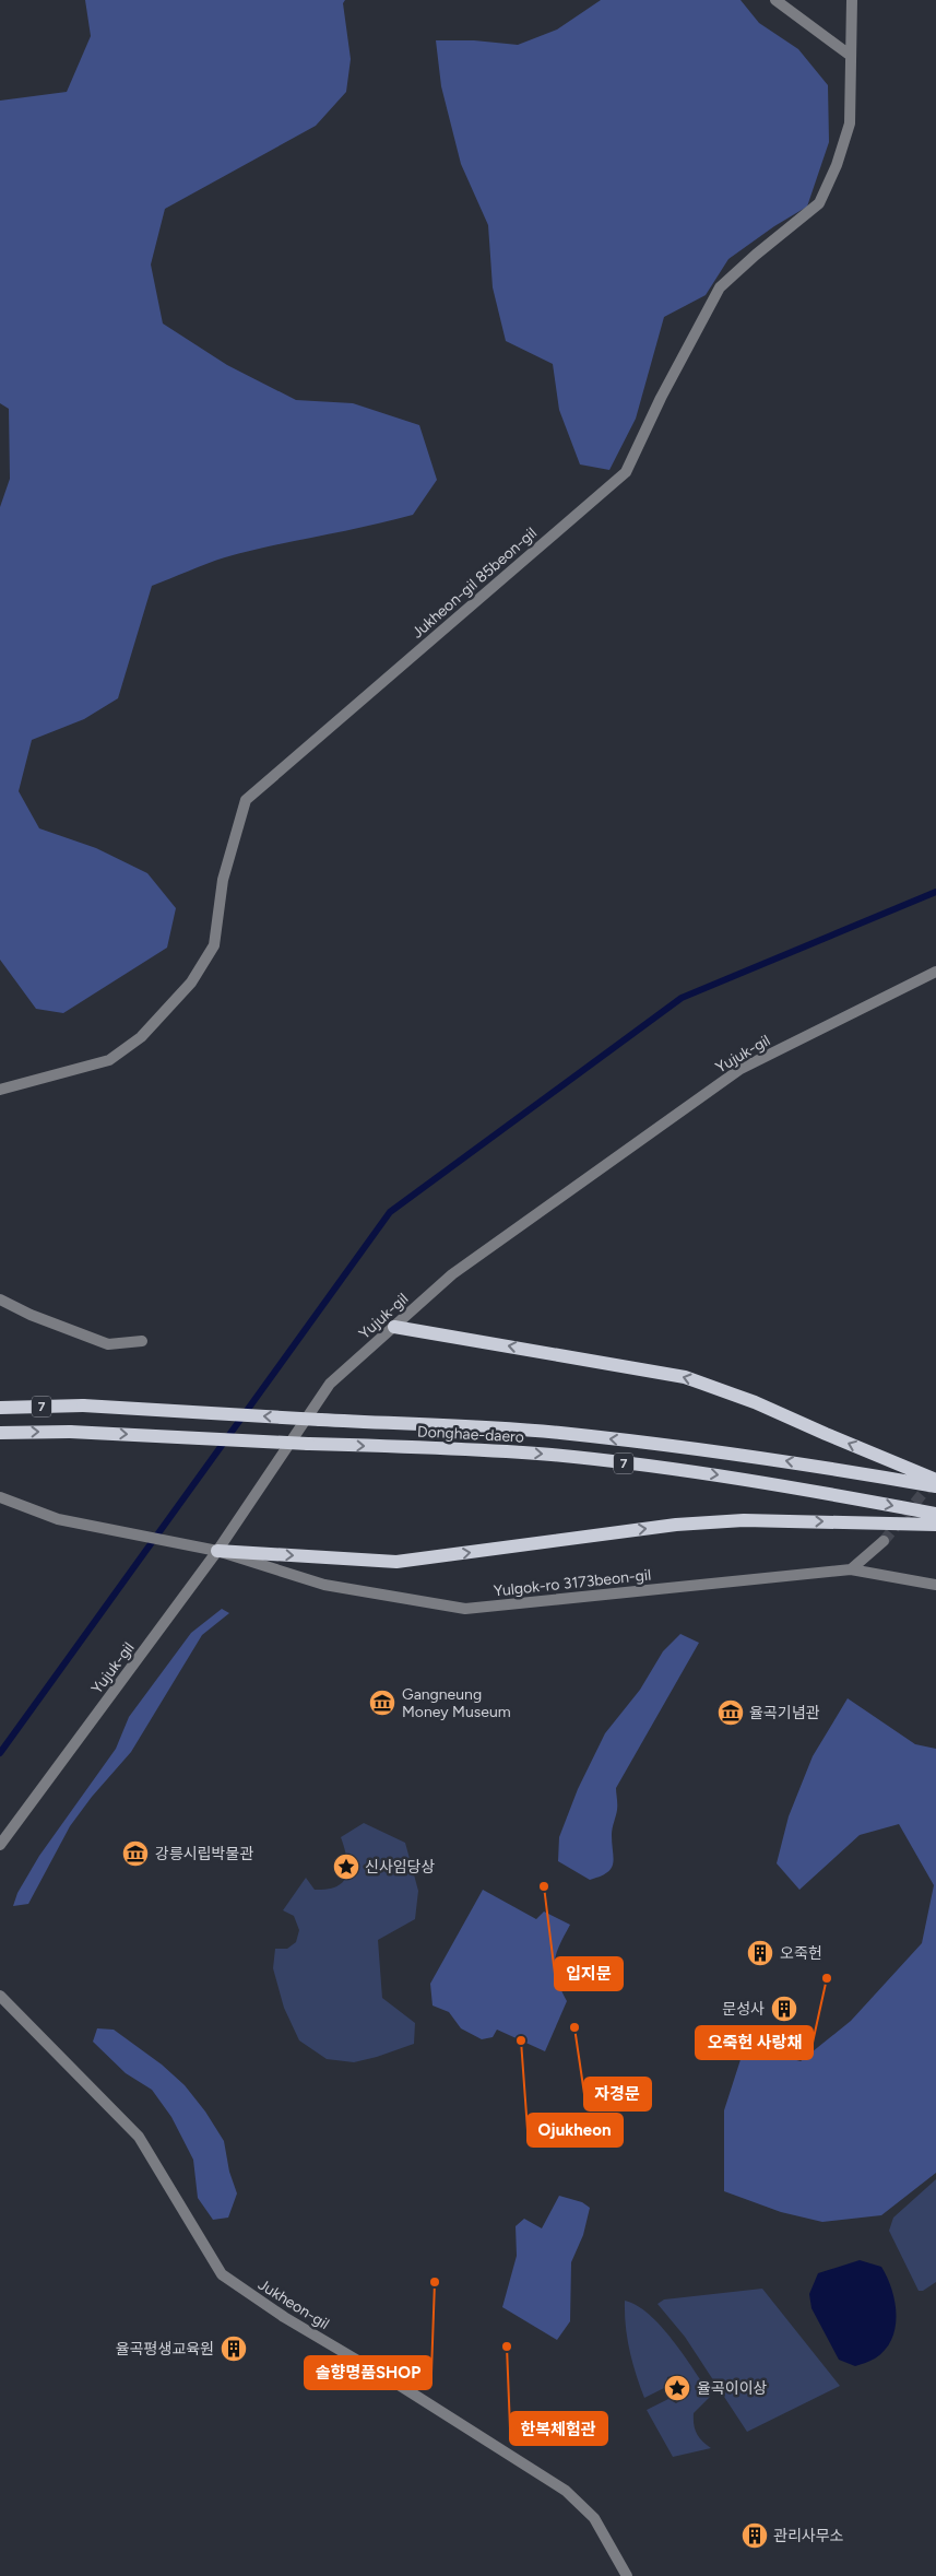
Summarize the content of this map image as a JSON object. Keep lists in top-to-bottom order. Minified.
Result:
{"streets":{"main road":["7","Donghae-daero"],"street":["Jukheon-gil 85beon-gil","Yujuk-gil","Yulgok-ro 3173beon-gil","Jukheon-gil"]},"crossings":[["Yujuk-gil","Yulgok-ro 3173beon-gil"]],"places":{"museum":["Gangneung Money Museum","율곡기념관","강릉시립박물관"],"place":["신사임당상","율곡이이상"],"other":["입지문","오죽헌 사랑채","자경문","Ojukheon","솔향명품SHOP","한복체험관"],"building":["오죽헌","문성사","율곡평생교육원","관리사무소"]}}
